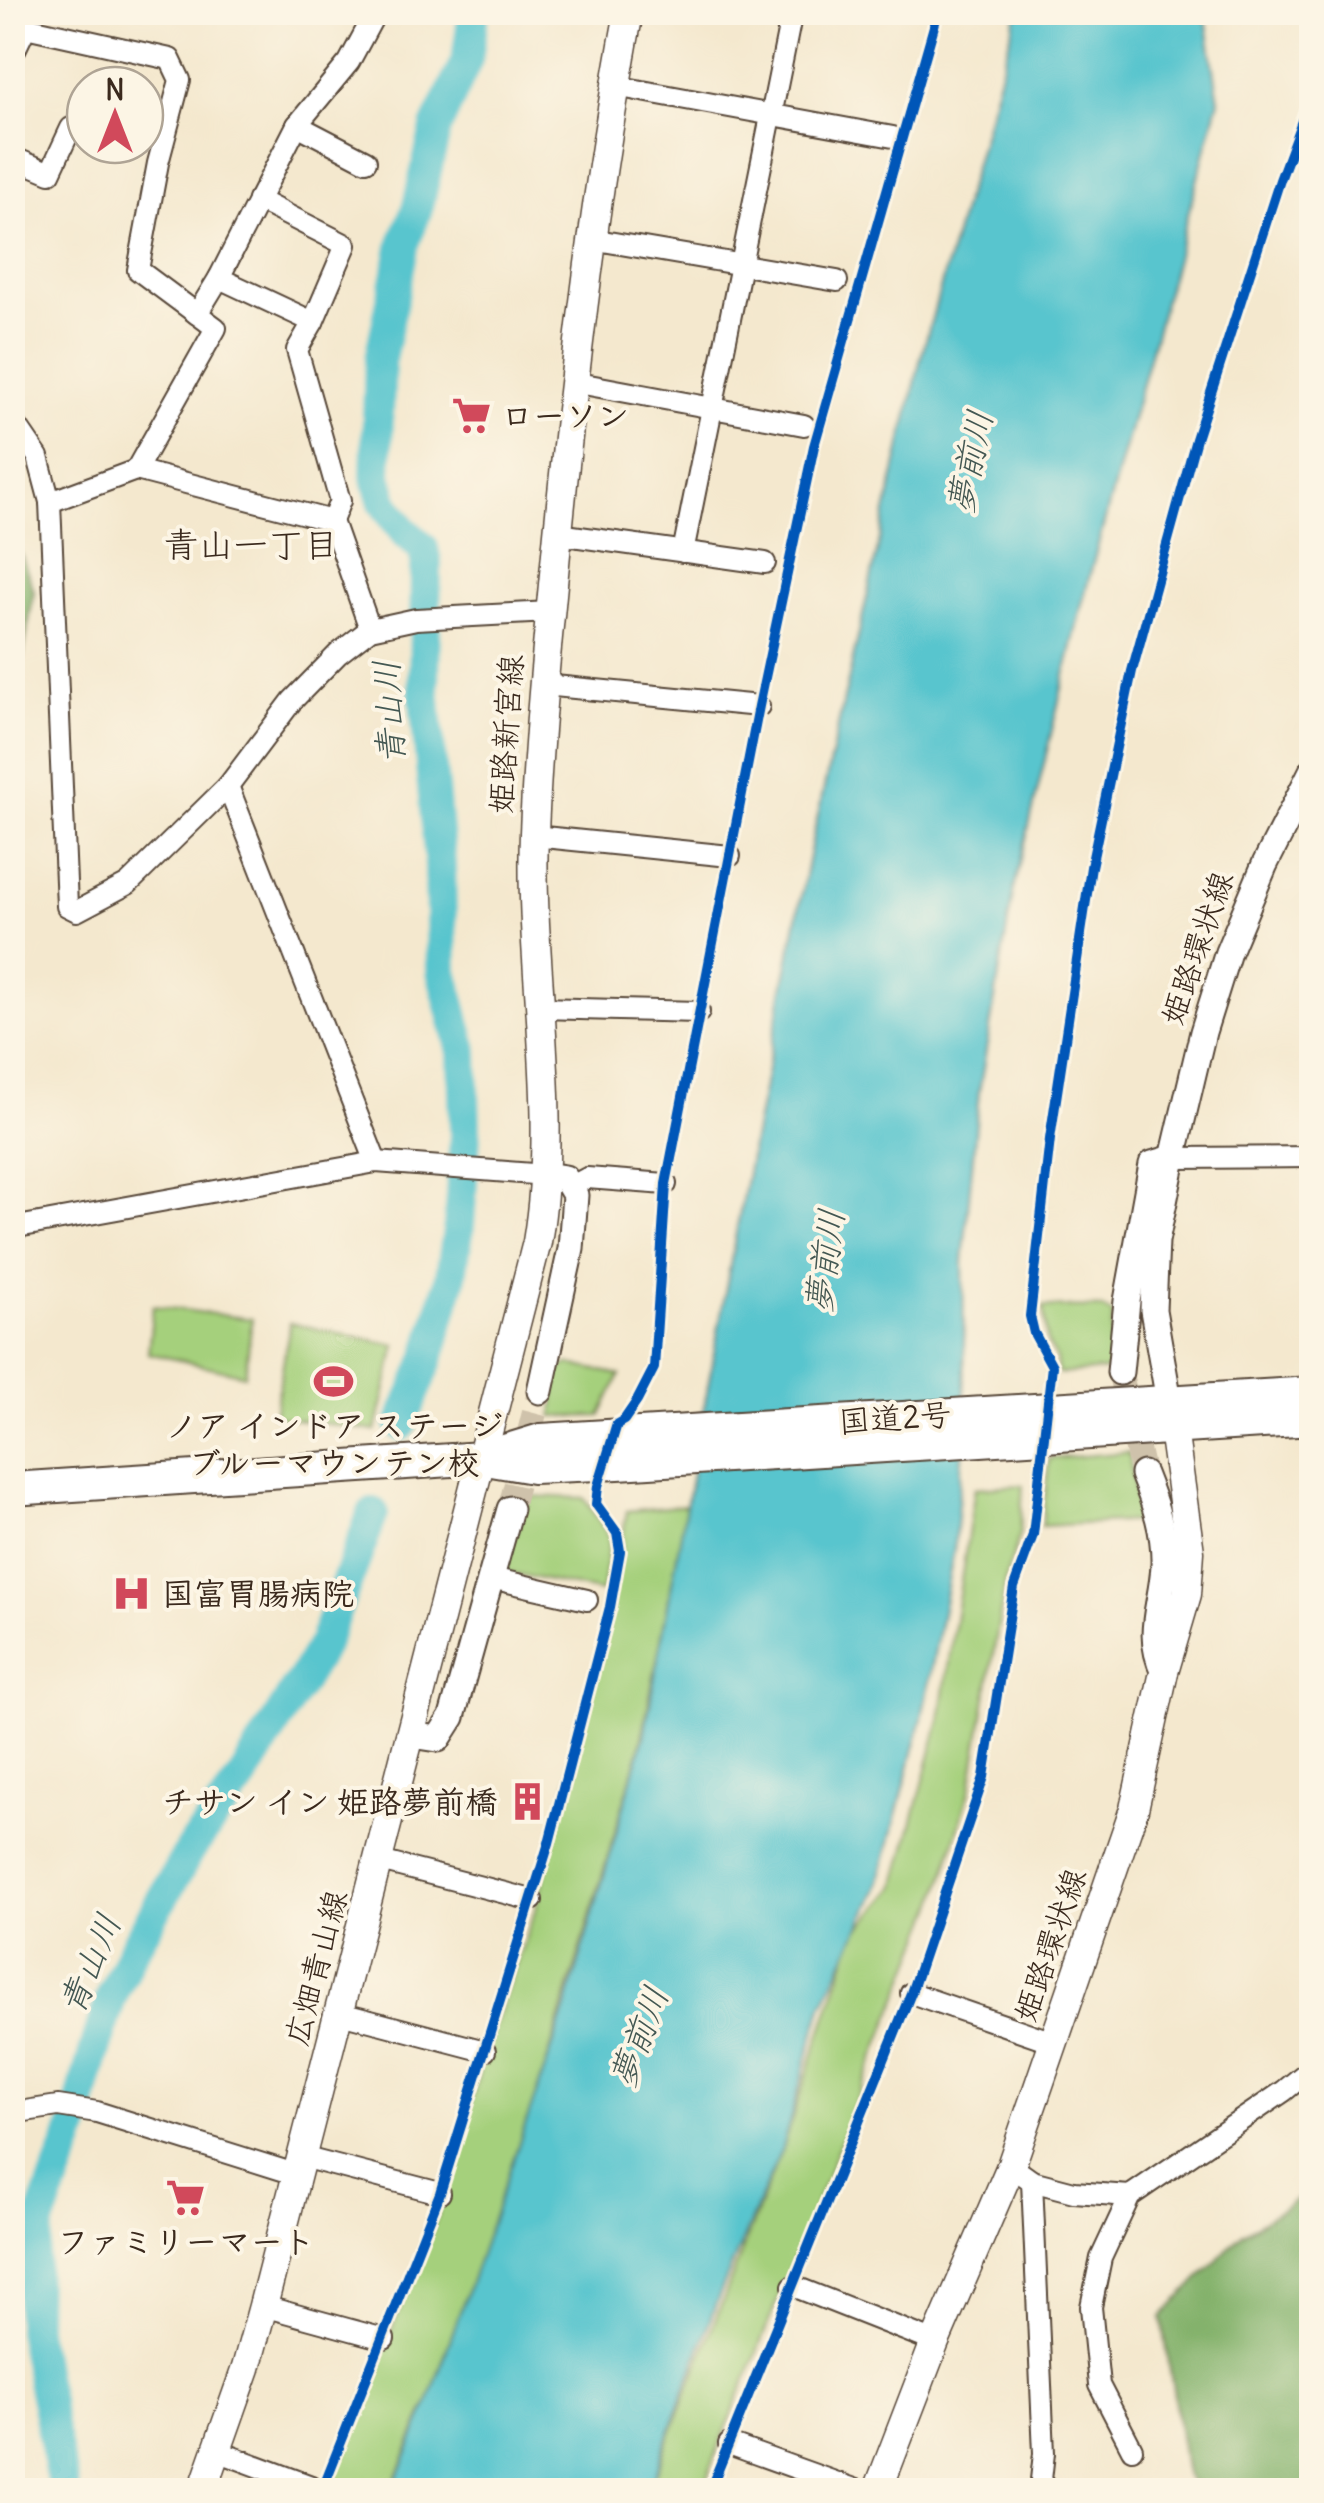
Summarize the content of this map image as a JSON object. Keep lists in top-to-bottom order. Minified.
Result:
{"streets":{"highway":["国道2号"],"main road":["姫路新宮線","姫路環状線","広畑青山線"]},"crossings":[["姫路新宮線","国道2号"],["姫路新宮線","広畑青山線"],["姫路環状線","国道2号"],["国道2号","広畑青山線"]],"districts":["青山一丁目"],"water":["夢前川","青山川"],"places":{"supermarket":["ローソン","ファミリーマート"],"sports":["ノア インドア ステージ ブルーマウンテン校"],"hospital":["国富胃腸病院"],"building":["チサン イン 姫路夢前橋"]},"north":"top"}
